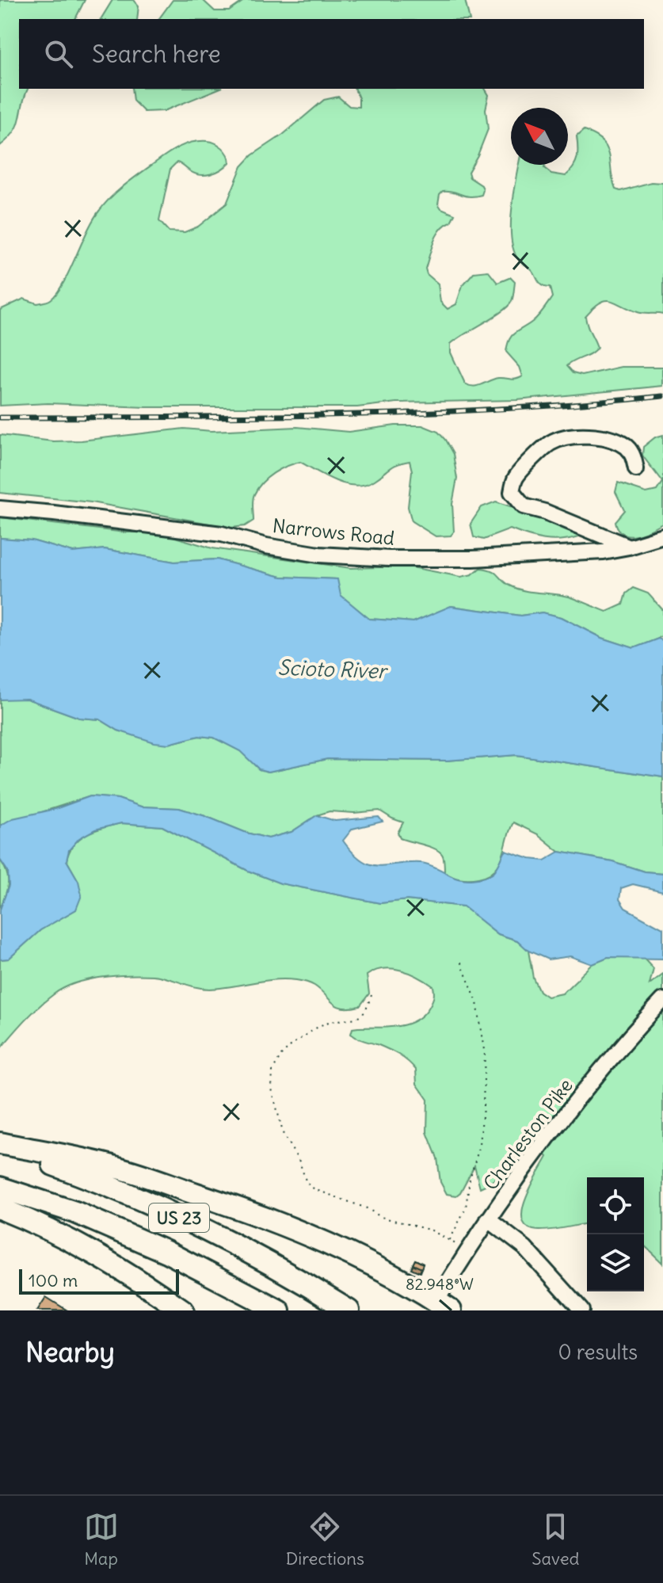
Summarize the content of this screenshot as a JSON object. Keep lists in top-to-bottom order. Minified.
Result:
{"streets":{"highway":["US 23"],"street":["Narrows Road","Charleston Pike"]},"water":["Scioto River"],"scale_bar":"100 m","north":"top left","page":{"search":"Search here","scale":"100 m","heading":["Nearby","0 results"],"nav":["Map","Directions","Saved"]},"coordinates":["82.948°W"]}
